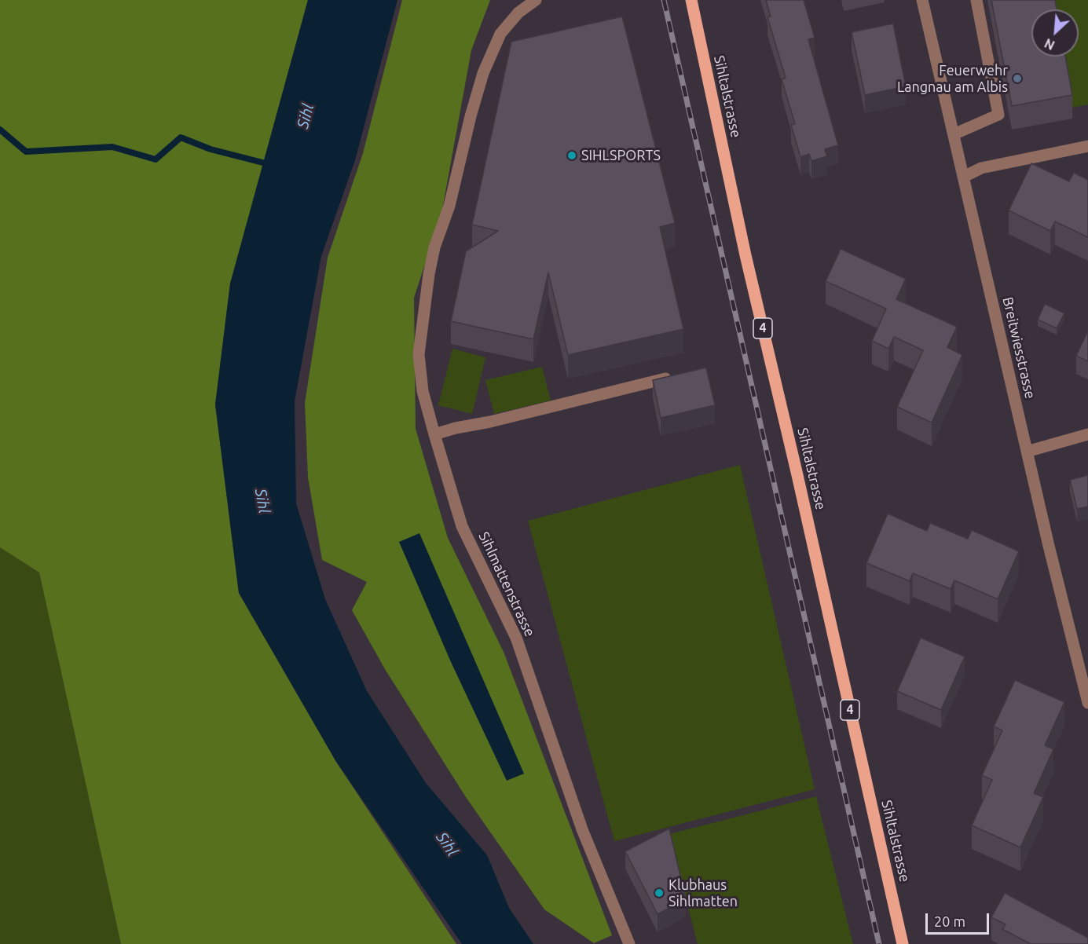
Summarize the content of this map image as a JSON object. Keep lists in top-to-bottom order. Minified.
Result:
{"streets":{"main road":["Sihltalstrasse","4"],"street":["Breitwiesstrasse","Sihlmattenstrasse"]},"water":["Sihl"],"places":["Feuerwehr Langnau am Albis","SIHLSPORTS","Klubhaus Sihlmatten"],"scale_bar":"20 m","north":"bottom left"}
